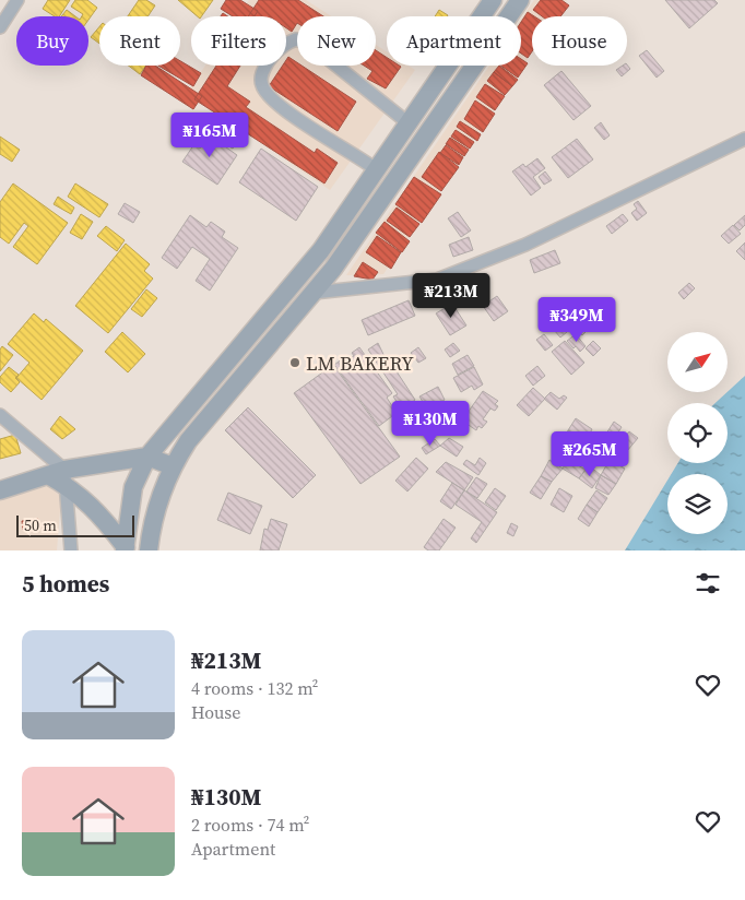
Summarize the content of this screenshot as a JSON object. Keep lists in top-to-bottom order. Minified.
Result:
{"places":["LM BAKERY"],"scale_bar":"50 m","north":"top right","page":{"chip":["Buy","Rent","Filters","New","Apartment","House"],"price":["₦165M","₦213M","₦349M","₦130M","₦265M"],"scale":"50 m","heading":"5 homes","list":[{"name":"₦213M","note":"4 rooms · 132 m² · House"},{"name":"₦130M","note":"2 rooms · 74 m² · Apartment"}]}}
